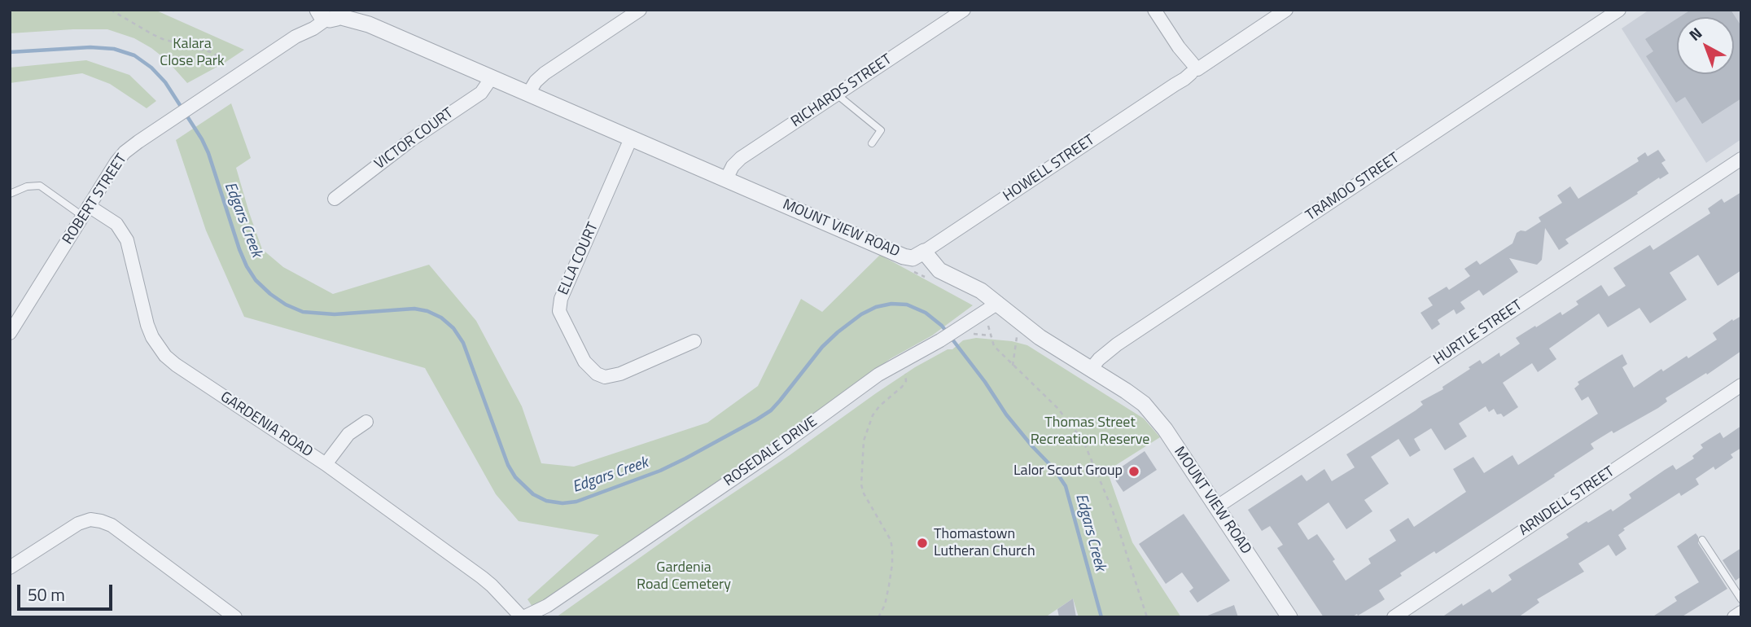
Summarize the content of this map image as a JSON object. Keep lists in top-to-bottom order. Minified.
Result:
{"streets":{"street":["RICHARDS STREET","VICTOR COURT","HOWELL STREET","TRAMOO STREET","ROBERT STREET","MOUNT VIEW ROAD","ELLA COURT","HURTLE STREET","GARDENIA ROAD","ROSEDALE DRIVE","ARNDELL STREET"]},"crossings":[["RICHARDS STREET","MOUNT VIEW ROAD"],["VICTOR COURT","MOUNT VIEW ROAD"],["HOWELL STREET","MOUNT VIEW ROAD"],["TRAMOO STREET","MOUNT VIEW ROAD"],["ROBERT STREET","MOUNT VIEW ROAD"],["ROBERT STREET","GARDENIA ROAD"],["MOUNT VIEW ROAD","ELLA COURT"],["MOUNT VIEW ROAD","HURTLE STREET"],["MOUNT VIEW ROAD","ROSEDALE DRIVE"],["GARDENIA ROAD","ROSEDALE DRIVE"]],"water":["Edgars Creek"],"parks":["Kalara Close Park","Thomas Street Recreation Reserve","Gardenia Road Cemetery"],"places":["Lalor Scout Group","Thomastown Lutheran Church"],"scale_bar":"50 m","north":"top left"}
